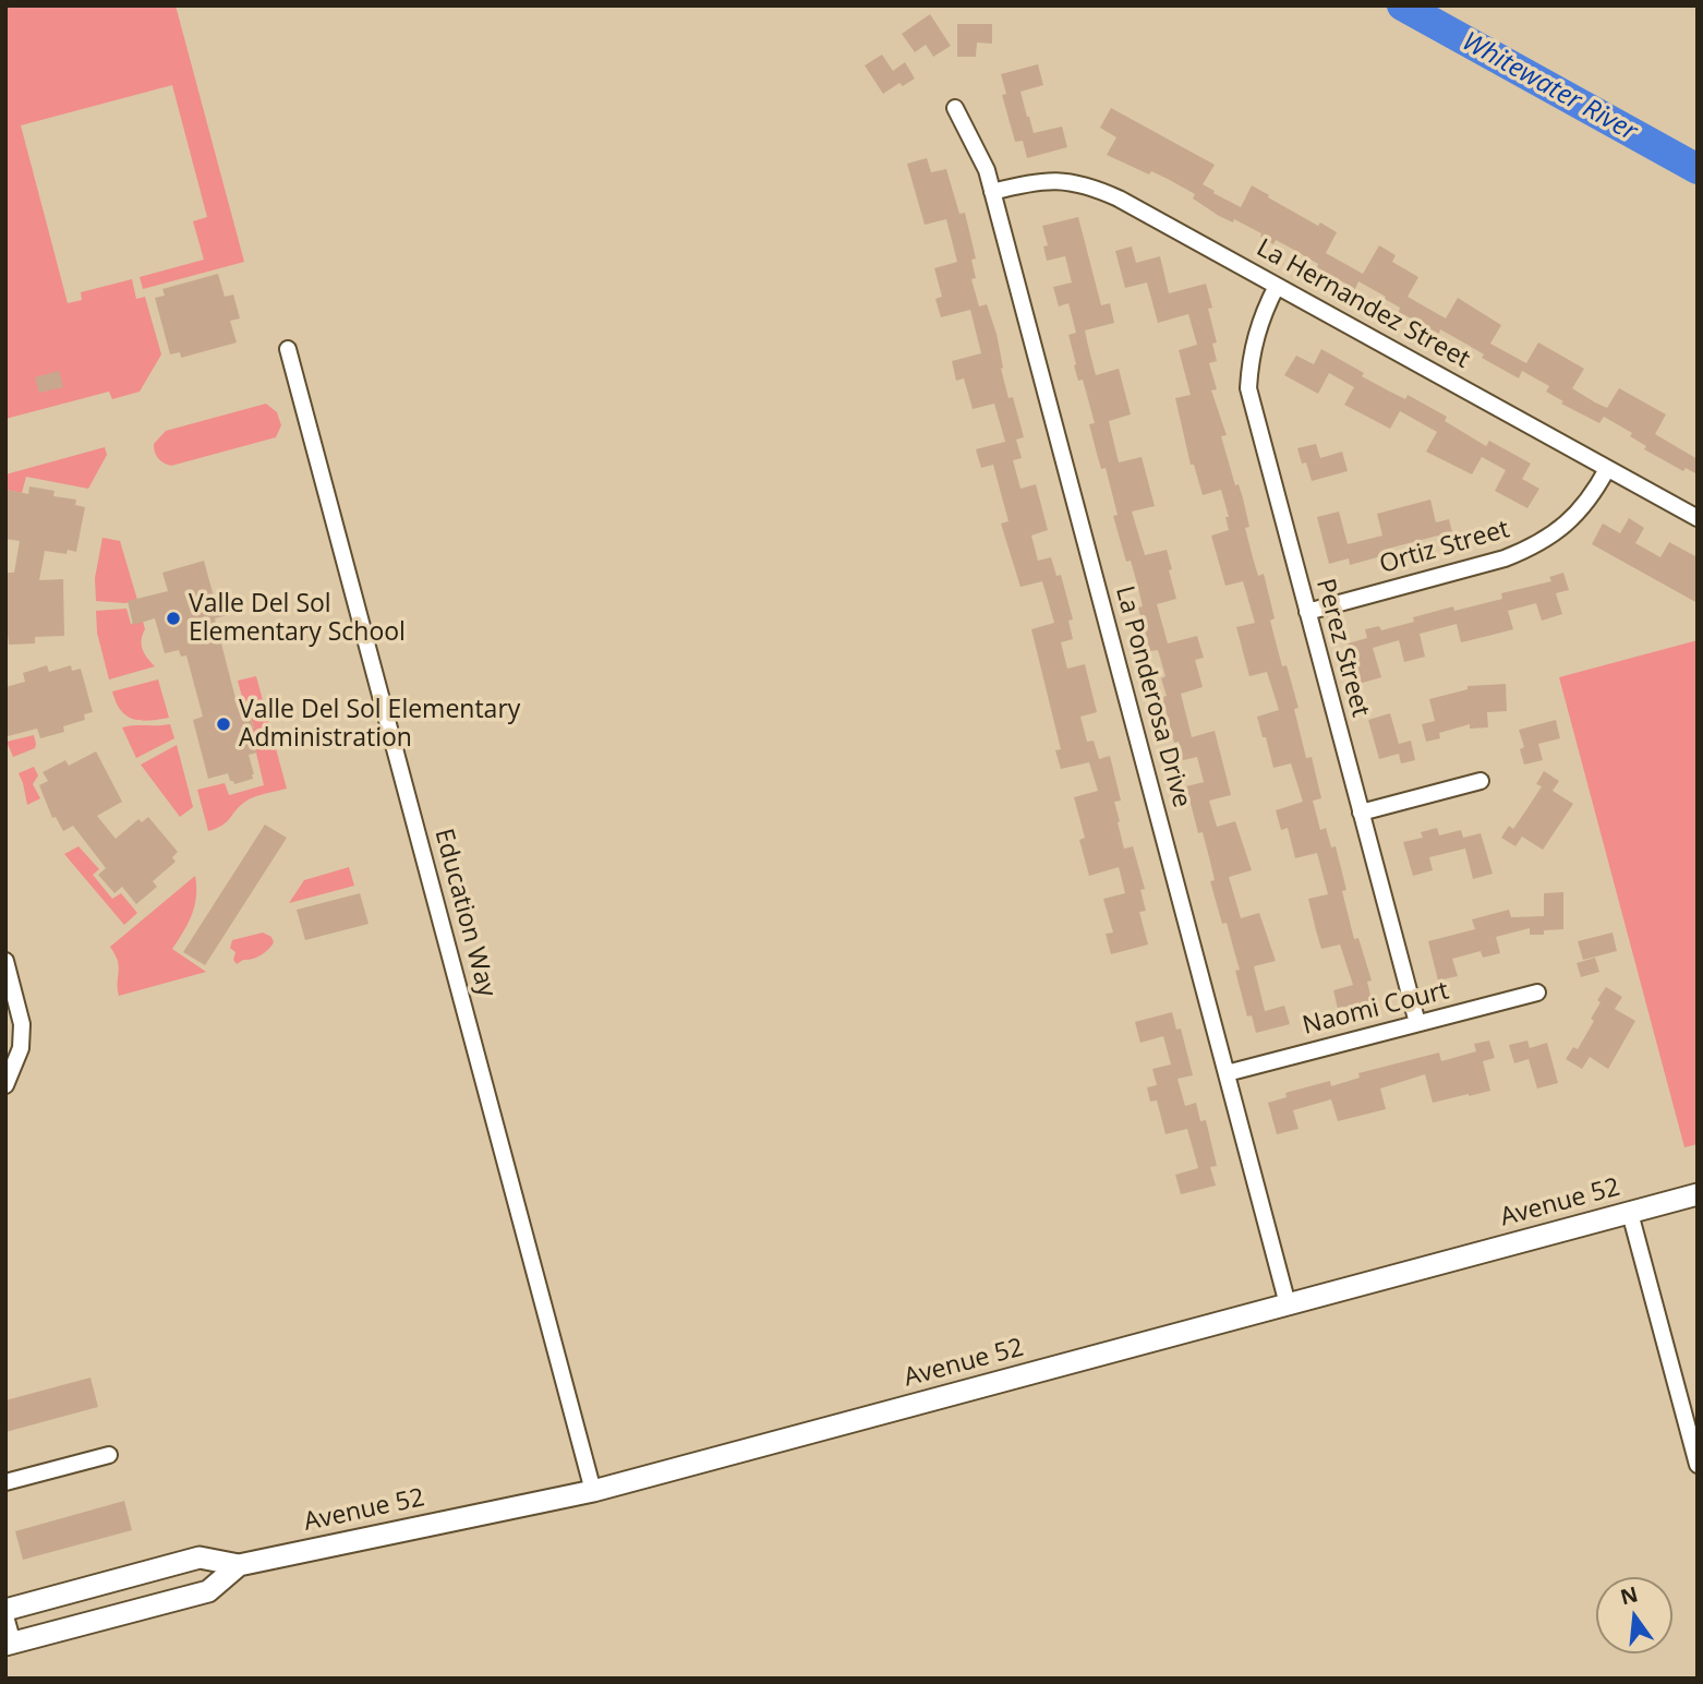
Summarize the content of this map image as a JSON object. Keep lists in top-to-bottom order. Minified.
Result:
{"streets":{"main road":["Avenue 52"],"street":["La Hernandez Street","Ortiz Street","Perez Street","La Ponderosa Drive","Education Way","Naomi Court"]},"crossings":[["La Hernandez Street","Ortiz Street"],["La Hernandez Street","Perez Street"],["La Hernandez Street","La Ponderosa Drive"],["Ortiz Street","Perez Street"],["Perez Street","Naomi Court"],["La Ponderosa Drive","Naomi Court"],["La Ponderosa Drive","Avenue 52"],["Education Way","Avenue 52"]],"water":["Whitewater River"],"places":["Valle Del Sol Elementary School","Valle Del Sol Elementary Administration"],"north":"top"}
